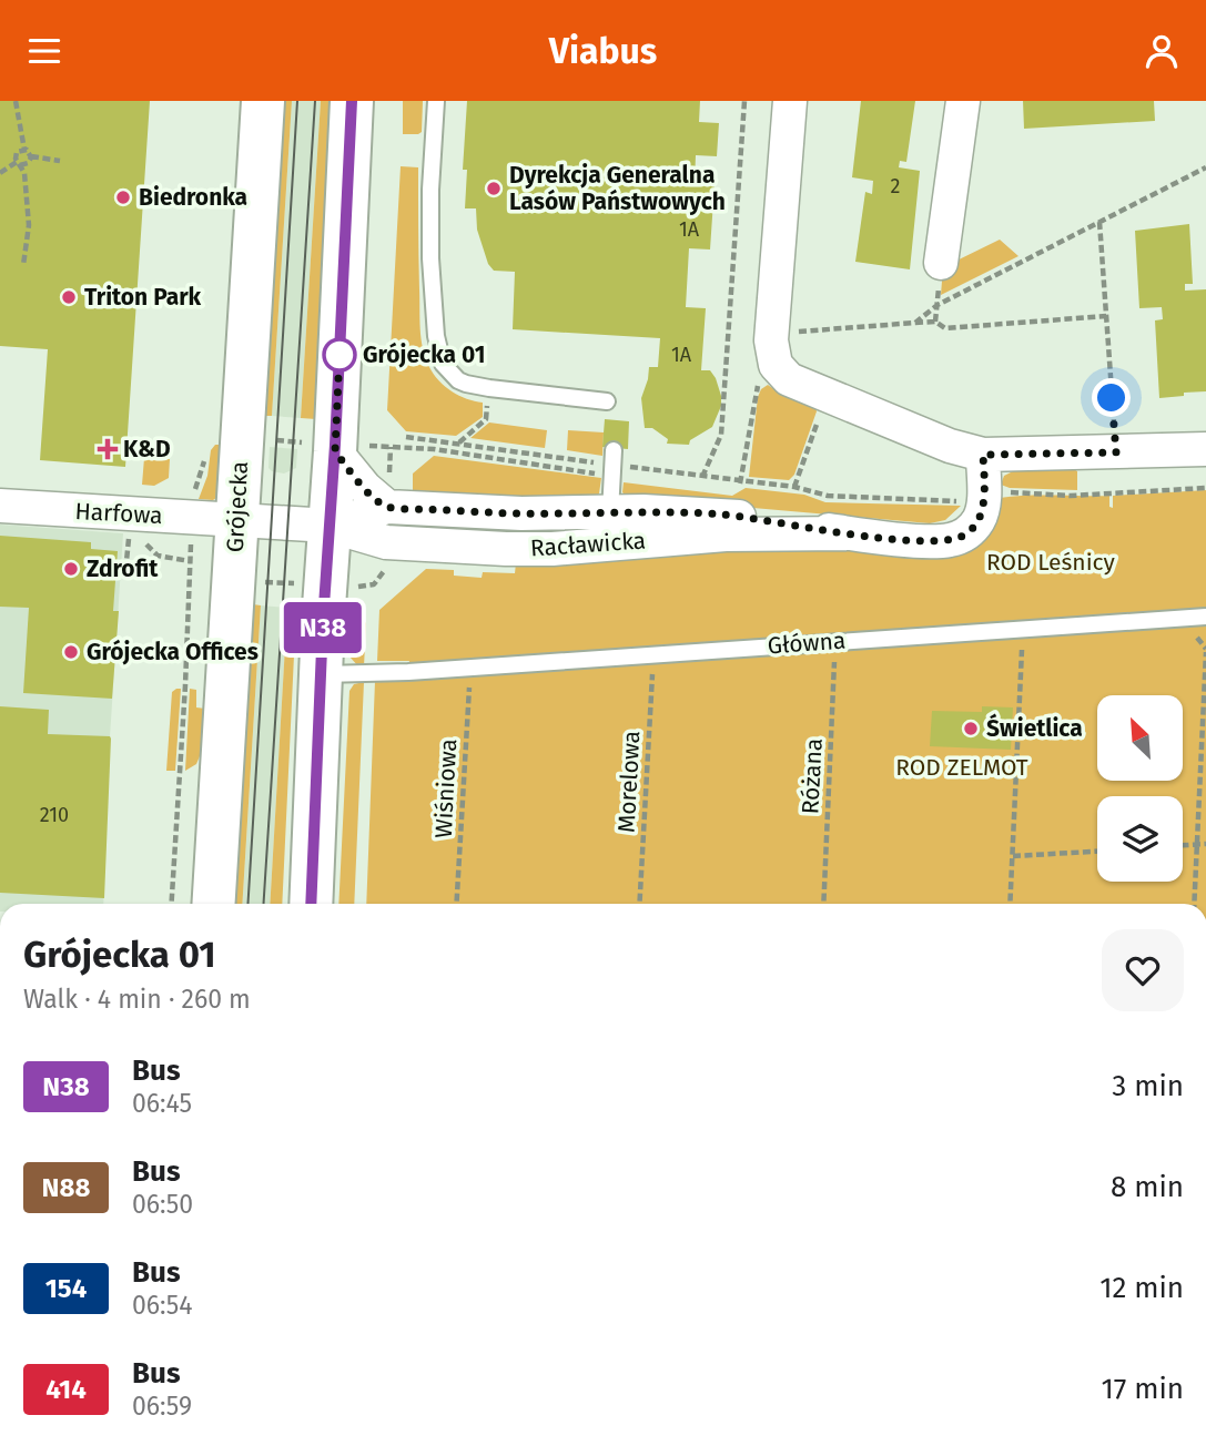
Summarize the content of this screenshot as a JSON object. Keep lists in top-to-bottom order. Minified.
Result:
{"streets":{"main road":["Grójecka"],"street":["Harfowa","Racławicka"],"lane":["Główna"],"path":["Różana","Morelowa","Wiśniowa"]},"crossings":[["Grójecka","Harfowa"],["Grójecka","Racławicka"],["Harfowa","Racławicka"],["Główna","Różana"],["Główna","Morelowa"],["Główna","Wiśniowa"]],"parks":["ROD Leśnicy","ROD ZELMOT"],"places":{"other":["Dyrekcja Generalna Lasów Państwowych","Biedronka","Triton Park","Grójecka 01","Zdrofit","Grójecka Offices","Świetlica"],"health":["K&D"]},"lines":["bus line N38"],"house_numbers":["2","1A","1A","210"],"north":"top left","page":{"header":"Viabus","on_map":"N38","heading":["Grójecka 01","Walk · 4 min · 260 m"],"list":[{"mark":"N38","name":"Bus","note":"06:45","value":"3 min"},{"mark":"N88","name":"Bus","note":"06:50","value":"8 min"},{"mark":"154","name":"Bus","note":"06:54","value":"12 min"},{"mark":"414","name":"Bus","note":"06:59","value":"17 min"}]}}
